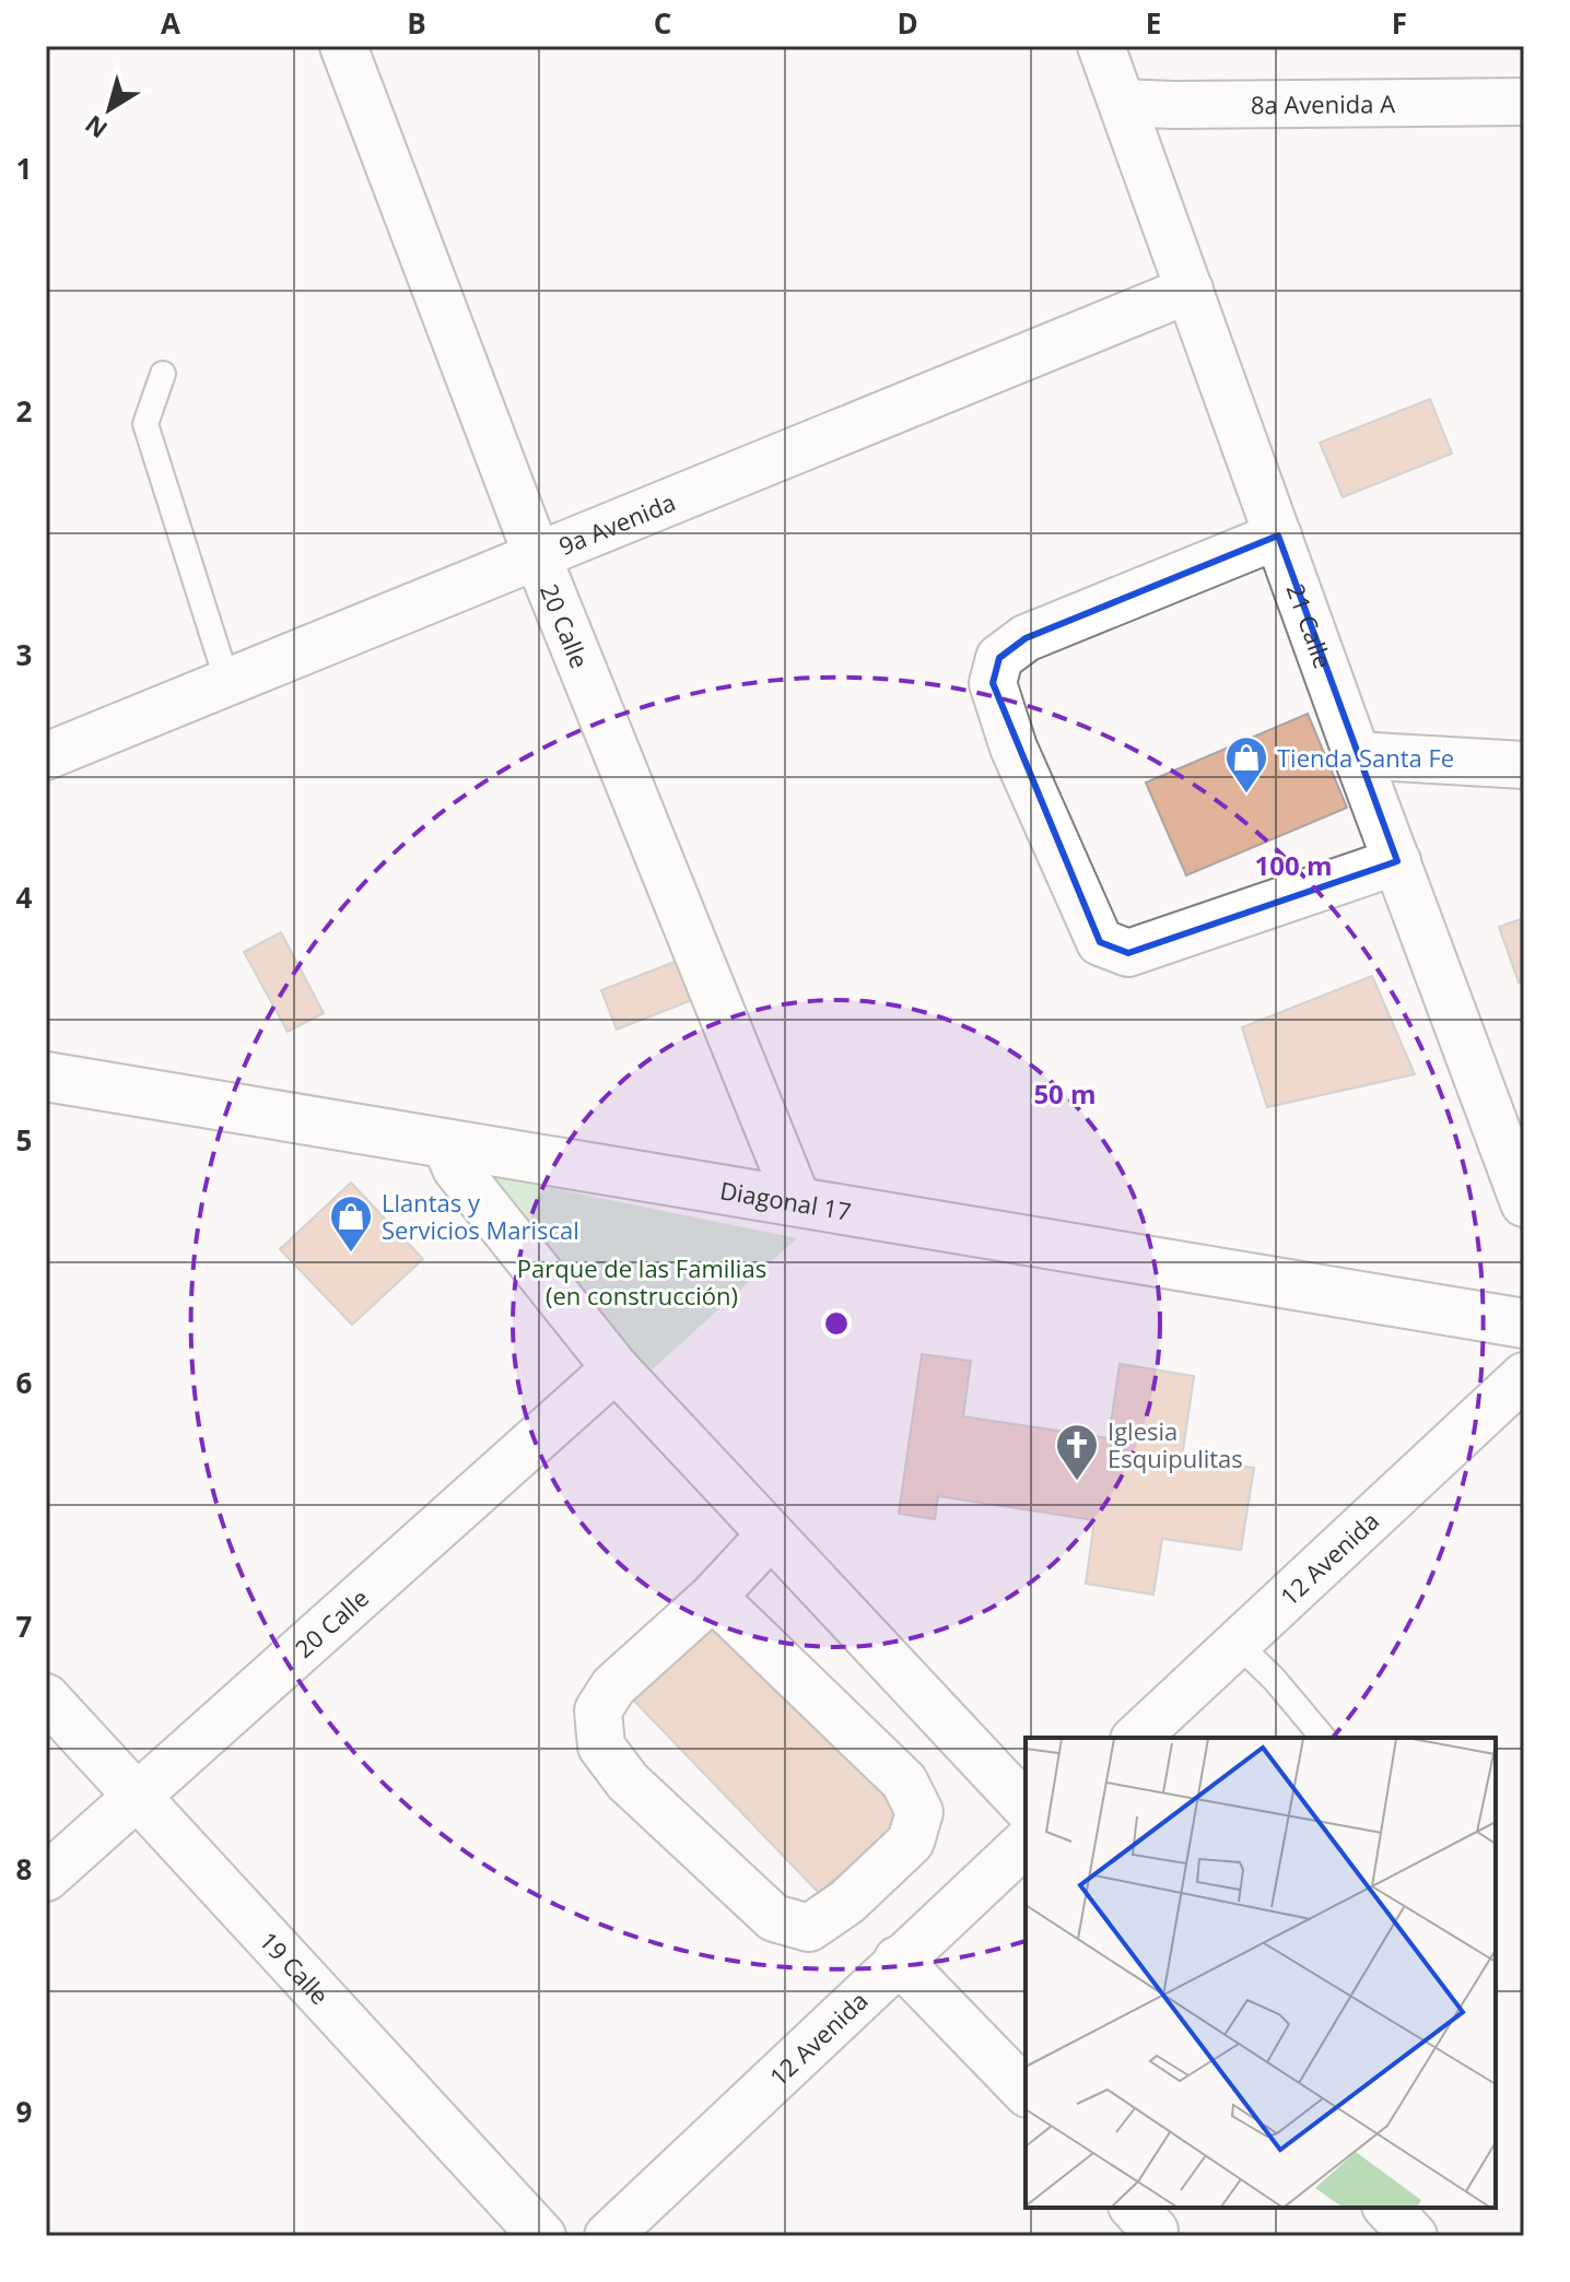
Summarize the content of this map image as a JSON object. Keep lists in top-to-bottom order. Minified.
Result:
{"streets":{"main road":["Diagonal 17"],"street":["8a Avenida A","9a Avenida","21 Calle","20 Calle","12 Avenida","19 Calle"]},"crossings":[["8a Avenida A","21 Calle"],["9a Avenida","21 Calle"],["9a Avenida","20 Calle"],["20 Calle","Diagonal 17"],["20 Calle","19 Calle"]],"parks":["Parque de las Familias (en construcción)"],"places":{"shop":["Tienda Santa Fe","Llantas y Servicios Mariscal"],"church":["Iglesia Esquipulitas"]},"north":"bottom left","grid":{"columns":["A","B","C","D","E","F"],"rows":["1","2","3","4","5","6","7","8","9"]},"rings":["100 m","50 m"]}
